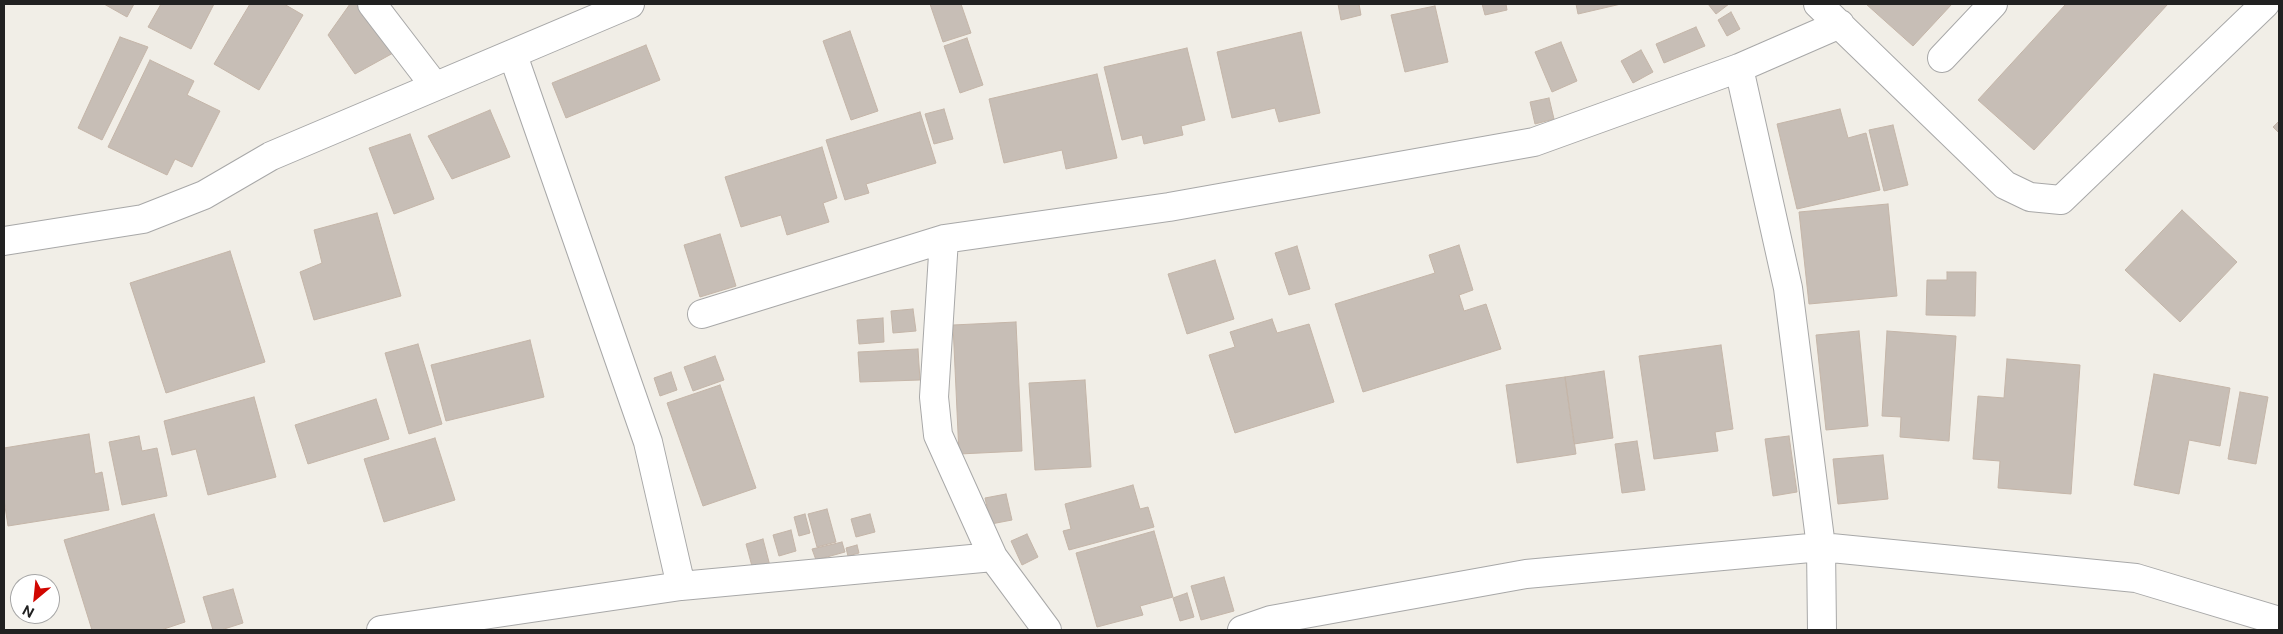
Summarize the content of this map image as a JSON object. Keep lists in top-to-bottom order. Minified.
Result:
{"north":"bottom left"}
